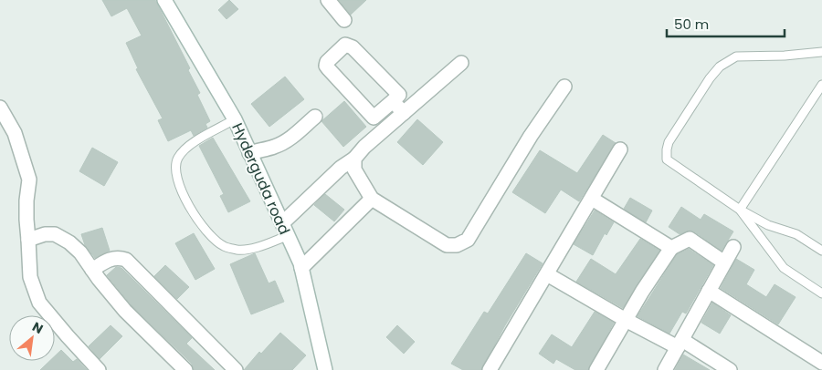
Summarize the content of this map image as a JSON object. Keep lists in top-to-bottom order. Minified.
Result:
{"streets":{"street":["Hyderguda road"]},"scale_bar":"50 m","north":"top right"}
